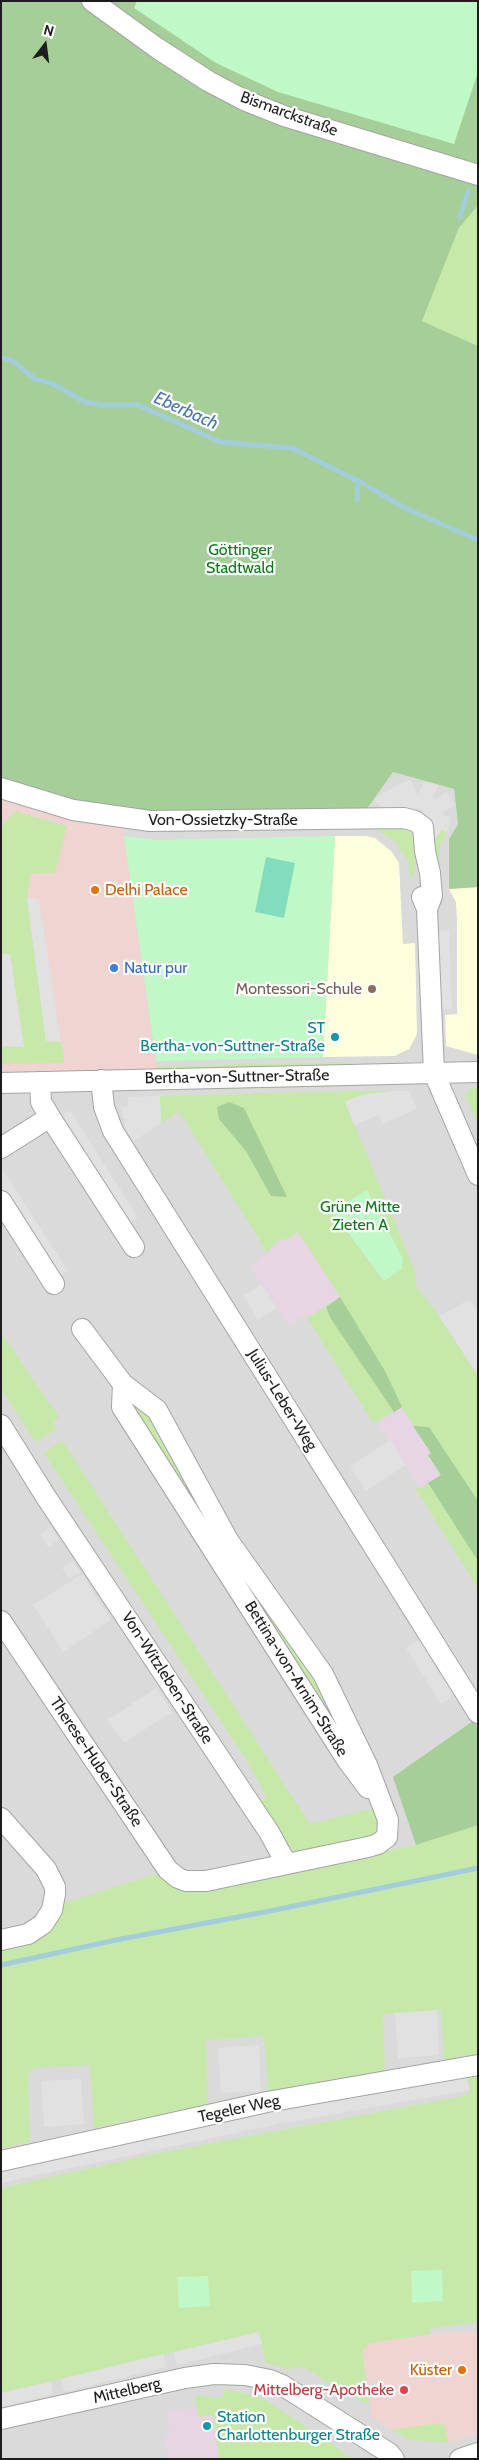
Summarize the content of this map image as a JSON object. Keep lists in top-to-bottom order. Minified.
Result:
{"streets":{"street":["Bismarckstraße","Von-Ossietzky-Straße","Bertha-von-Suttner-Straße","Julius-Leber-Weg","Von-Witzleben-Straße","Bettina-von-Arnim-Straße","Therese-Huber-Straße","Tegeler Weg","Mittelberg"]},"crossings":[["Von-Ossietzky-Straße","Bertha-von-Suttner-Straße"],["Bertha-von-Suttner-Straße","Julius-Leber-Weg"],["Von-Witzleben-Straße","Bettina-von-Arnim-Straße"],["Von-Witzleben-Straße","Therese-Huber-Straße"],["Bettina-von-Arnim-Straße","Therese-Huber-Straße"]],"water":["Eberbach"],"parks":["Göttinger Stadtwald","Grüne Mitte Zieten A"],"places":["Delhi Palace","Natur pur","Montessori-Schule","ST Bertha-von-Suttner-Straße","Küster","Mittelberg-Apotheke","Station Charlottenburger Straße"],"north":"top"}
